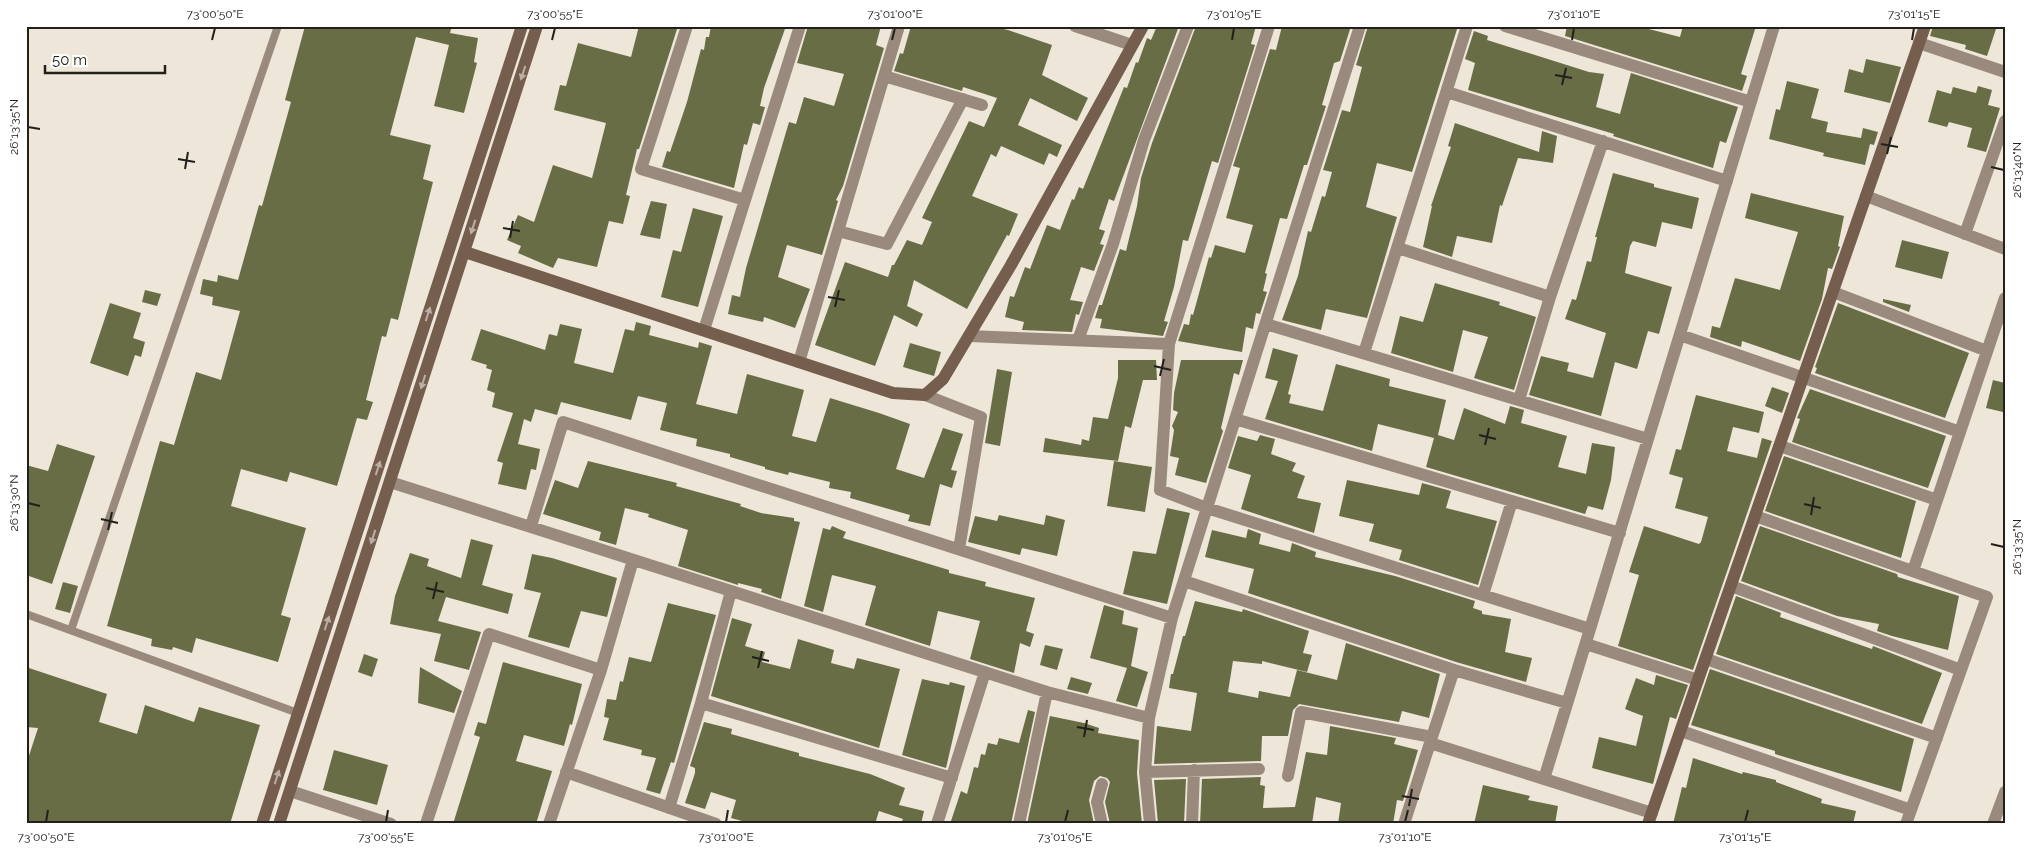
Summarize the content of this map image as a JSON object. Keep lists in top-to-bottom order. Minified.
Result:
{"scale_bar":"50 m","coordinates":["73°00'50\"E","73°00'55\"E","73°01'00\"E","73°01'05\"E","73°01'10\"E","73°01'15\"E","26°13'35\"N","26°13'40\"N","26°13'30\"N"]}
